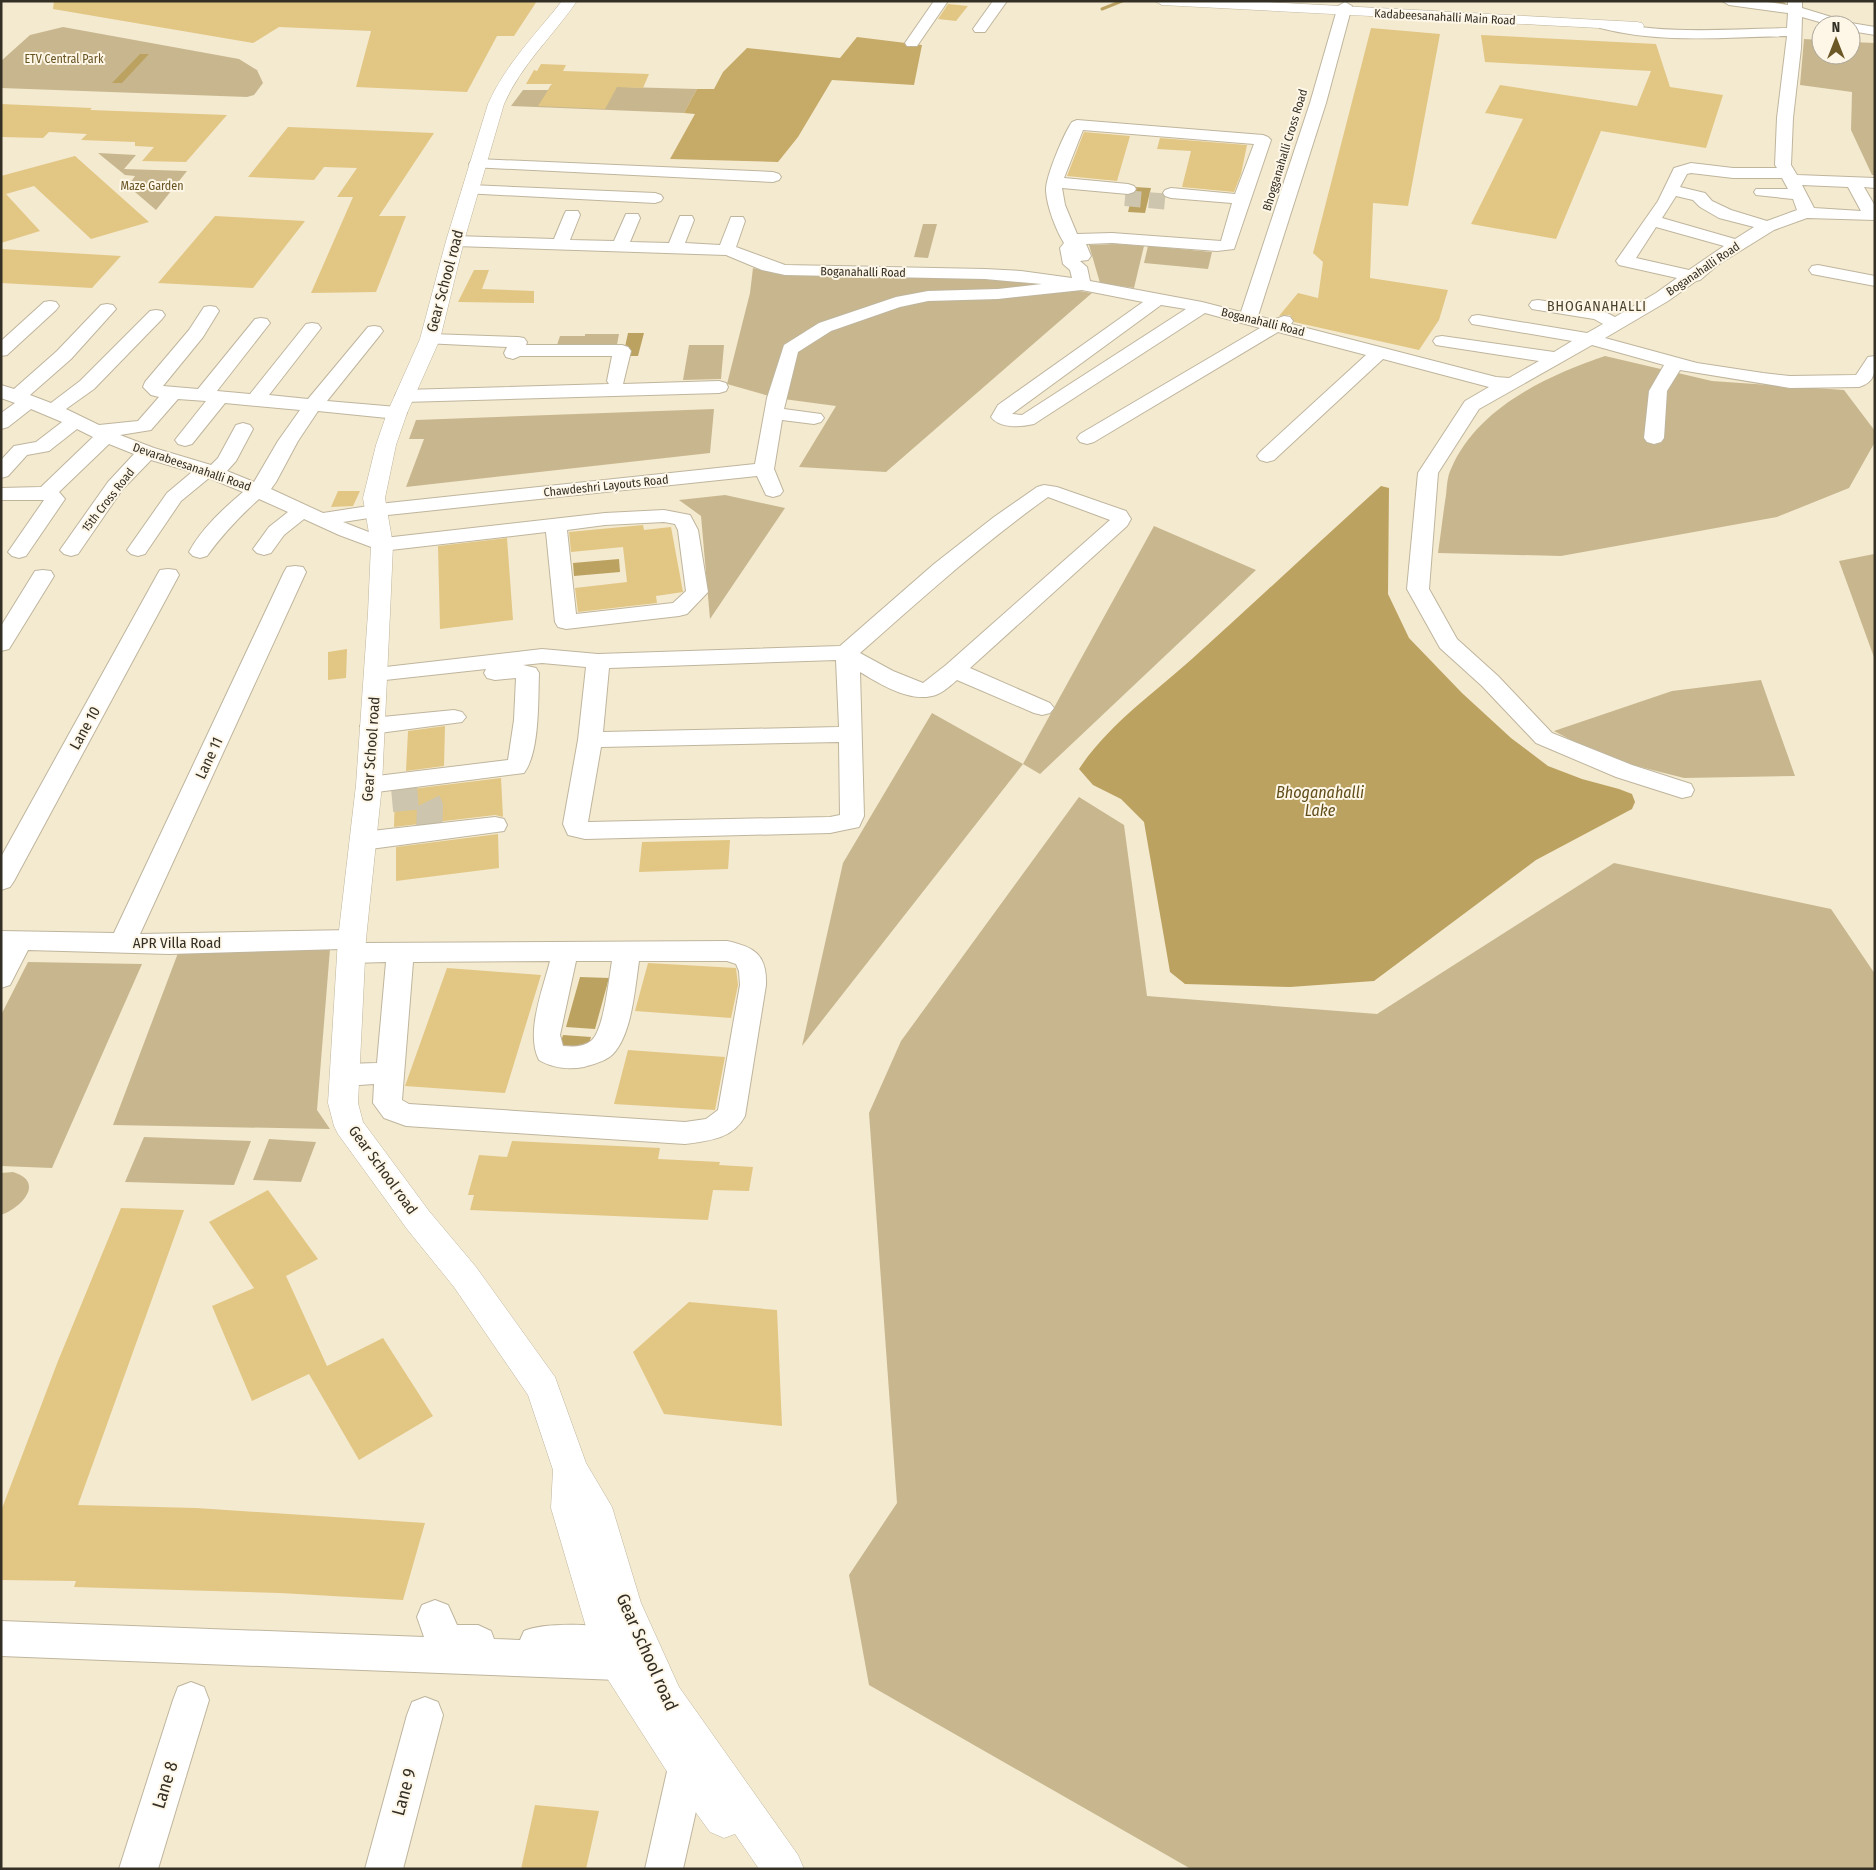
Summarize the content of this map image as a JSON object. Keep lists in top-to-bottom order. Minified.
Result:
{"streets":{"main road":["Kadabeesanahalli Main Road","Gear School road"],"street":["Bhogganahalli Cross Road","Boganahalli Road","Devarabeesanahalli Road","Chawdeshri Layouts Road","15th Cross Road","Lane 10","Lane 11","APR Villa Road","Lane 8","Lane 9"]},"crossings":[["Kadabeesanahalli Main Road","Bhogganahalli Cross Road"],["Bhogganahalli Cross Road","Boganahalli Road"],["Boganahalli Road","Gear School road"],["Gear School road","Devarabeesanahalli Road"],["Gear School road","Chawdeshri Layouts Road"],["Gear School road","APR Villa Road"],["Devarabeesanahalli Road","Chawdeshri Layouts Road"],["Devarabeesanahalli Road","15th Cross Road"],["Lane 11","APR Villa Road"]],"districts":["BHOGANAHALLI"],"water":["Bhoganahalli Lake"],"parks":["ETV Central Park","Maze Garden"],"north":"top"}
